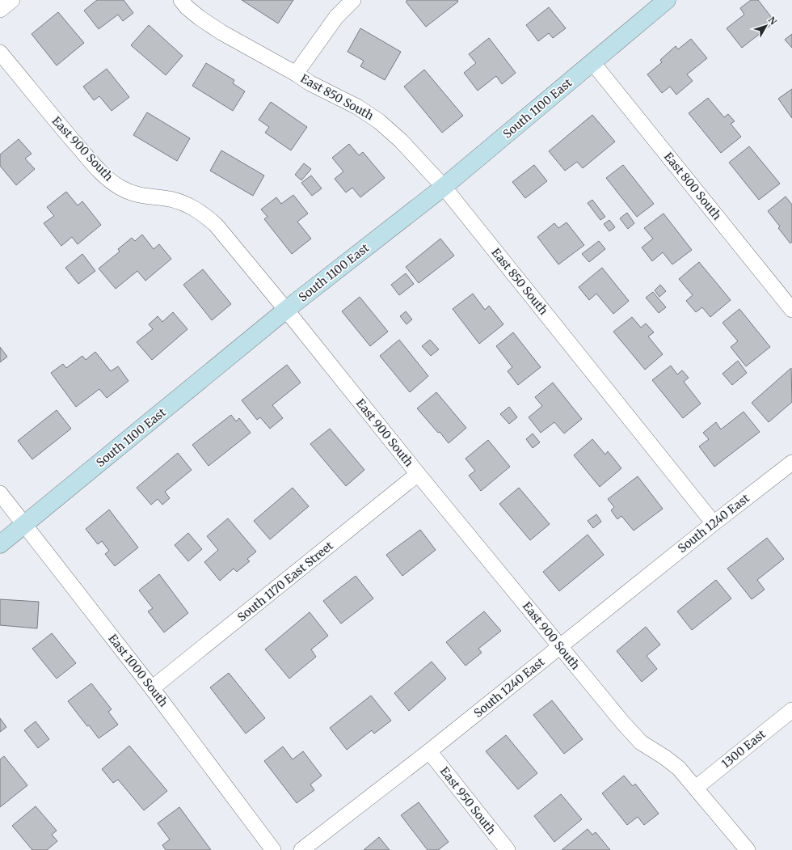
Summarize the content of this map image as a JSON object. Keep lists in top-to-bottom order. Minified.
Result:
{"streets":{"street":["East 850 South","South 1100 East","East 900 South","East 800 South","South 1240 East","South 1170 East Street","East 1000 South","1300 East","East 950 South"]},"crossings":[["East 850 South","South 1100 East"],["East 850 South","South 1240 East"],["South 1100 East","East 900 South"],["South 1100 East","East 800 South"],["South 1100 East","East 1000 South"],["East 900 South","South 1240 East"],["East 900 South","South 1170 East Street"],["East 900 South","1300 East"],["South 1240 East","East 950 South"],["South 1170 East Street","East 1000 South"]],"north":"top right"}
